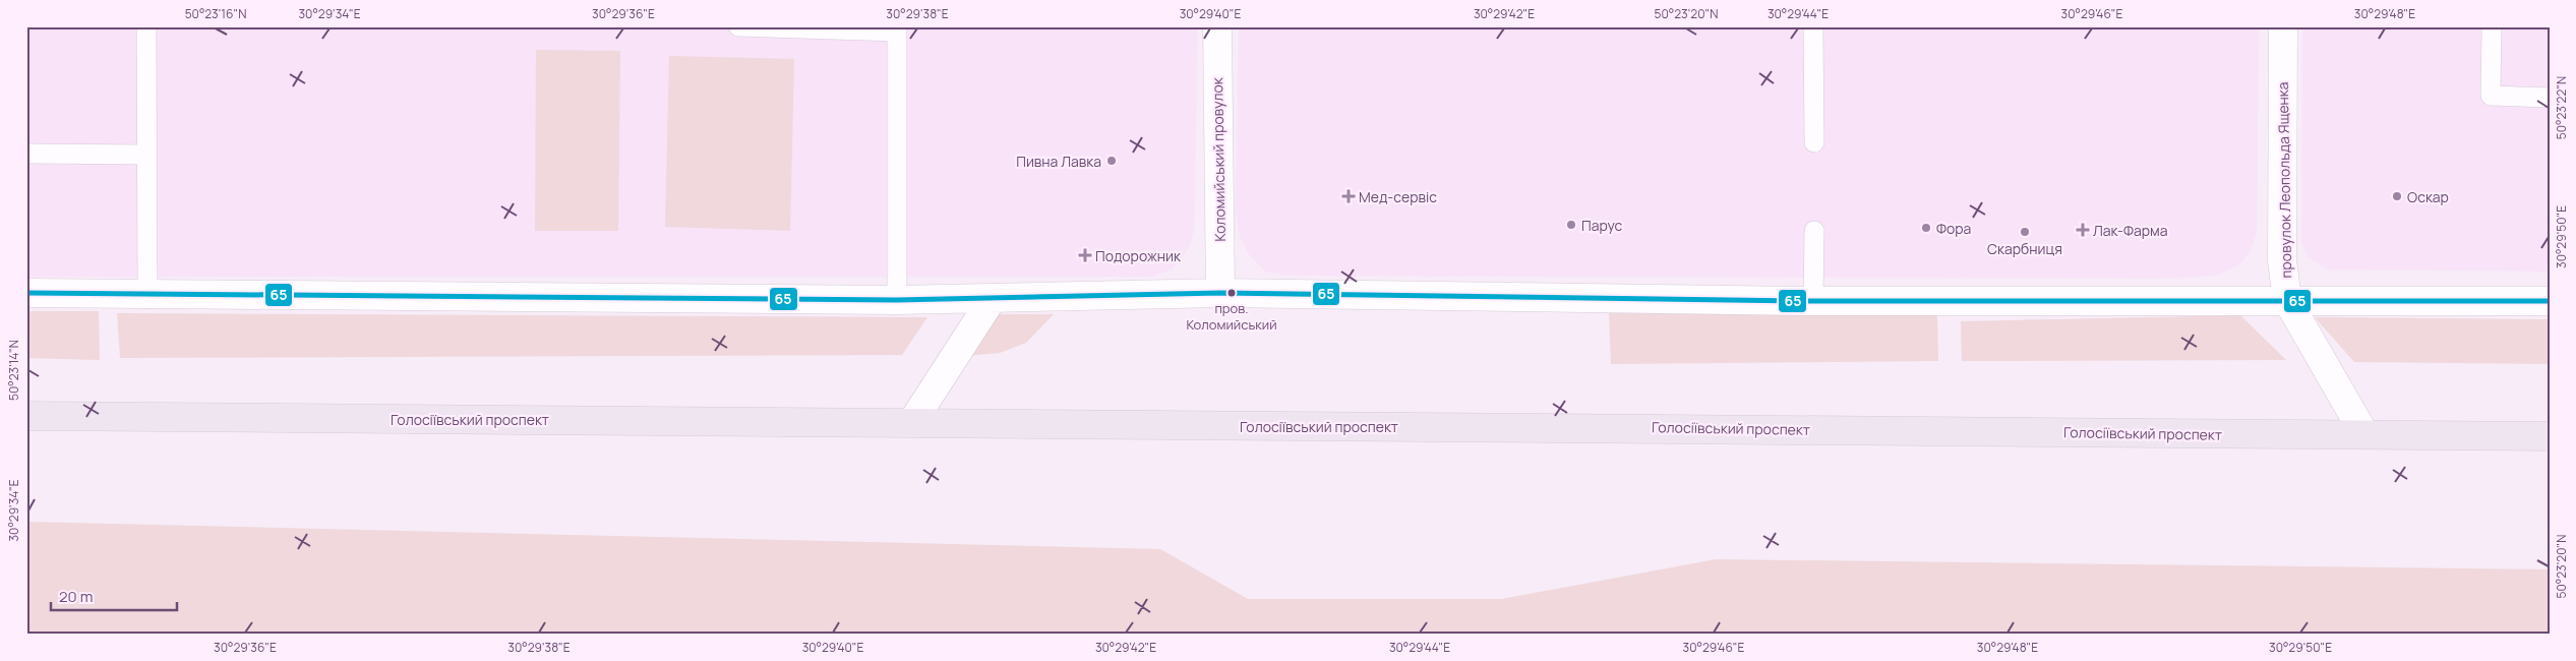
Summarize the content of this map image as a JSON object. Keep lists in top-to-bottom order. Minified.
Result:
{"streets":{"highway":["Голосіївський проспект"],"street":["Коломийський провулок","провулок Леопольда Ященка"]},"crossings":[["провулок Леопольда Ященка","Голосіївський проспект"]],"places":{"other":["Пивна Лавка","Оскар","Парус","Фора","Скарбниця","пров. Коломийський"],"health":["Мед-сервіс","Лак-Фарма","Подорожник"]},"lines":["transit line 65"],"scale_bar":"20 m","coordinates":["50°23'16\"N","30°29'34\"E","30°29'36\"E","30°29'38\"E","30°29'40\"E","30°29'42\"E","50°23'20\"N","30°29'44\"E","30°29'46\"E","30°29'48\"E","50°23'22\"N","30°29'50\"E","50°23'14\"N"]}
